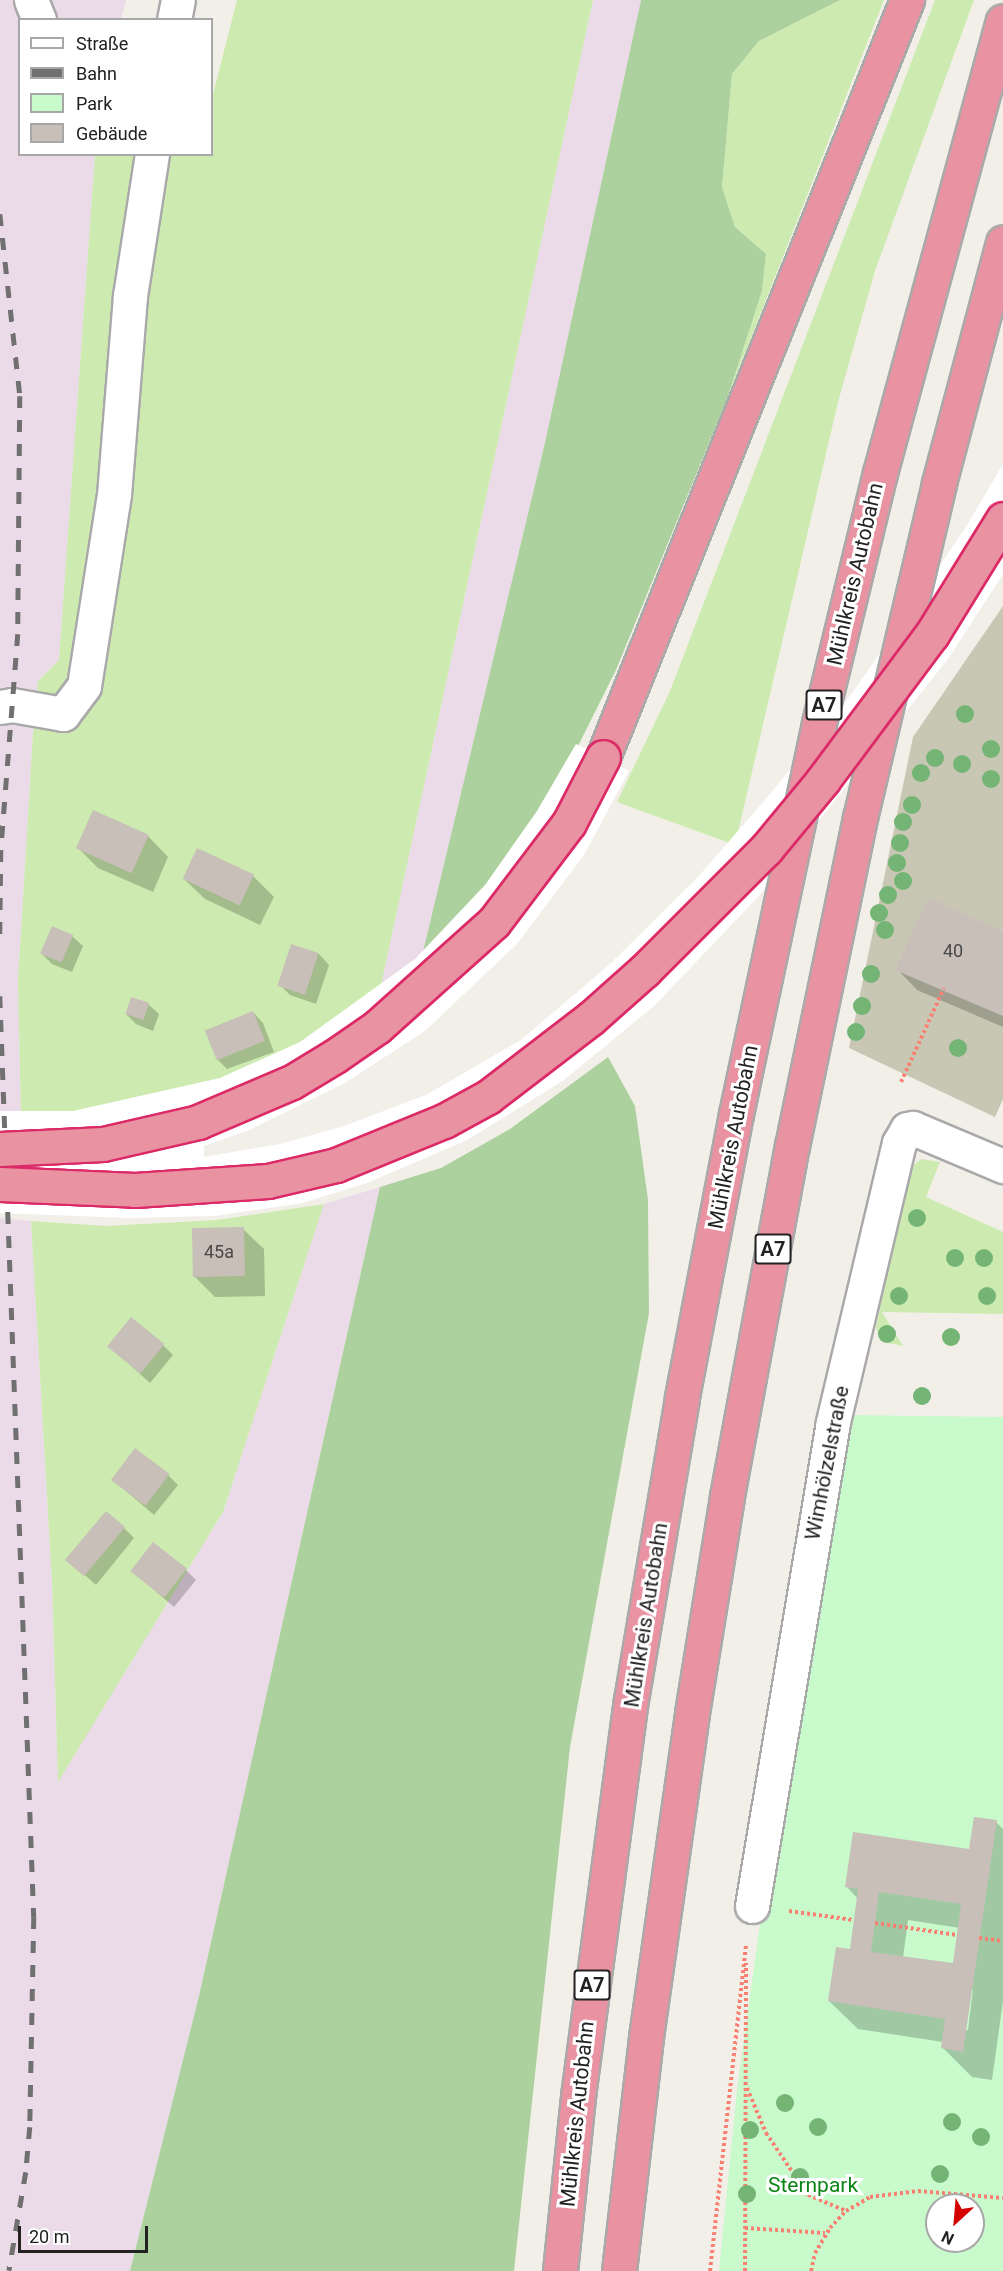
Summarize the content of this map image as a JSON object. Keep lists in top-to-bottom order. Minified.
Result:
{"streets":{"highway":["Mühlkreis Autobahn","A7"],"street":["Wimhölzelstraße"]},"parks":["Sternpark"],"house_numbers":["40","45a"],"legend":["Straße","Bahn","Park","Gebäude"],"scale_bar":"20 m","north":"bottom left"}
